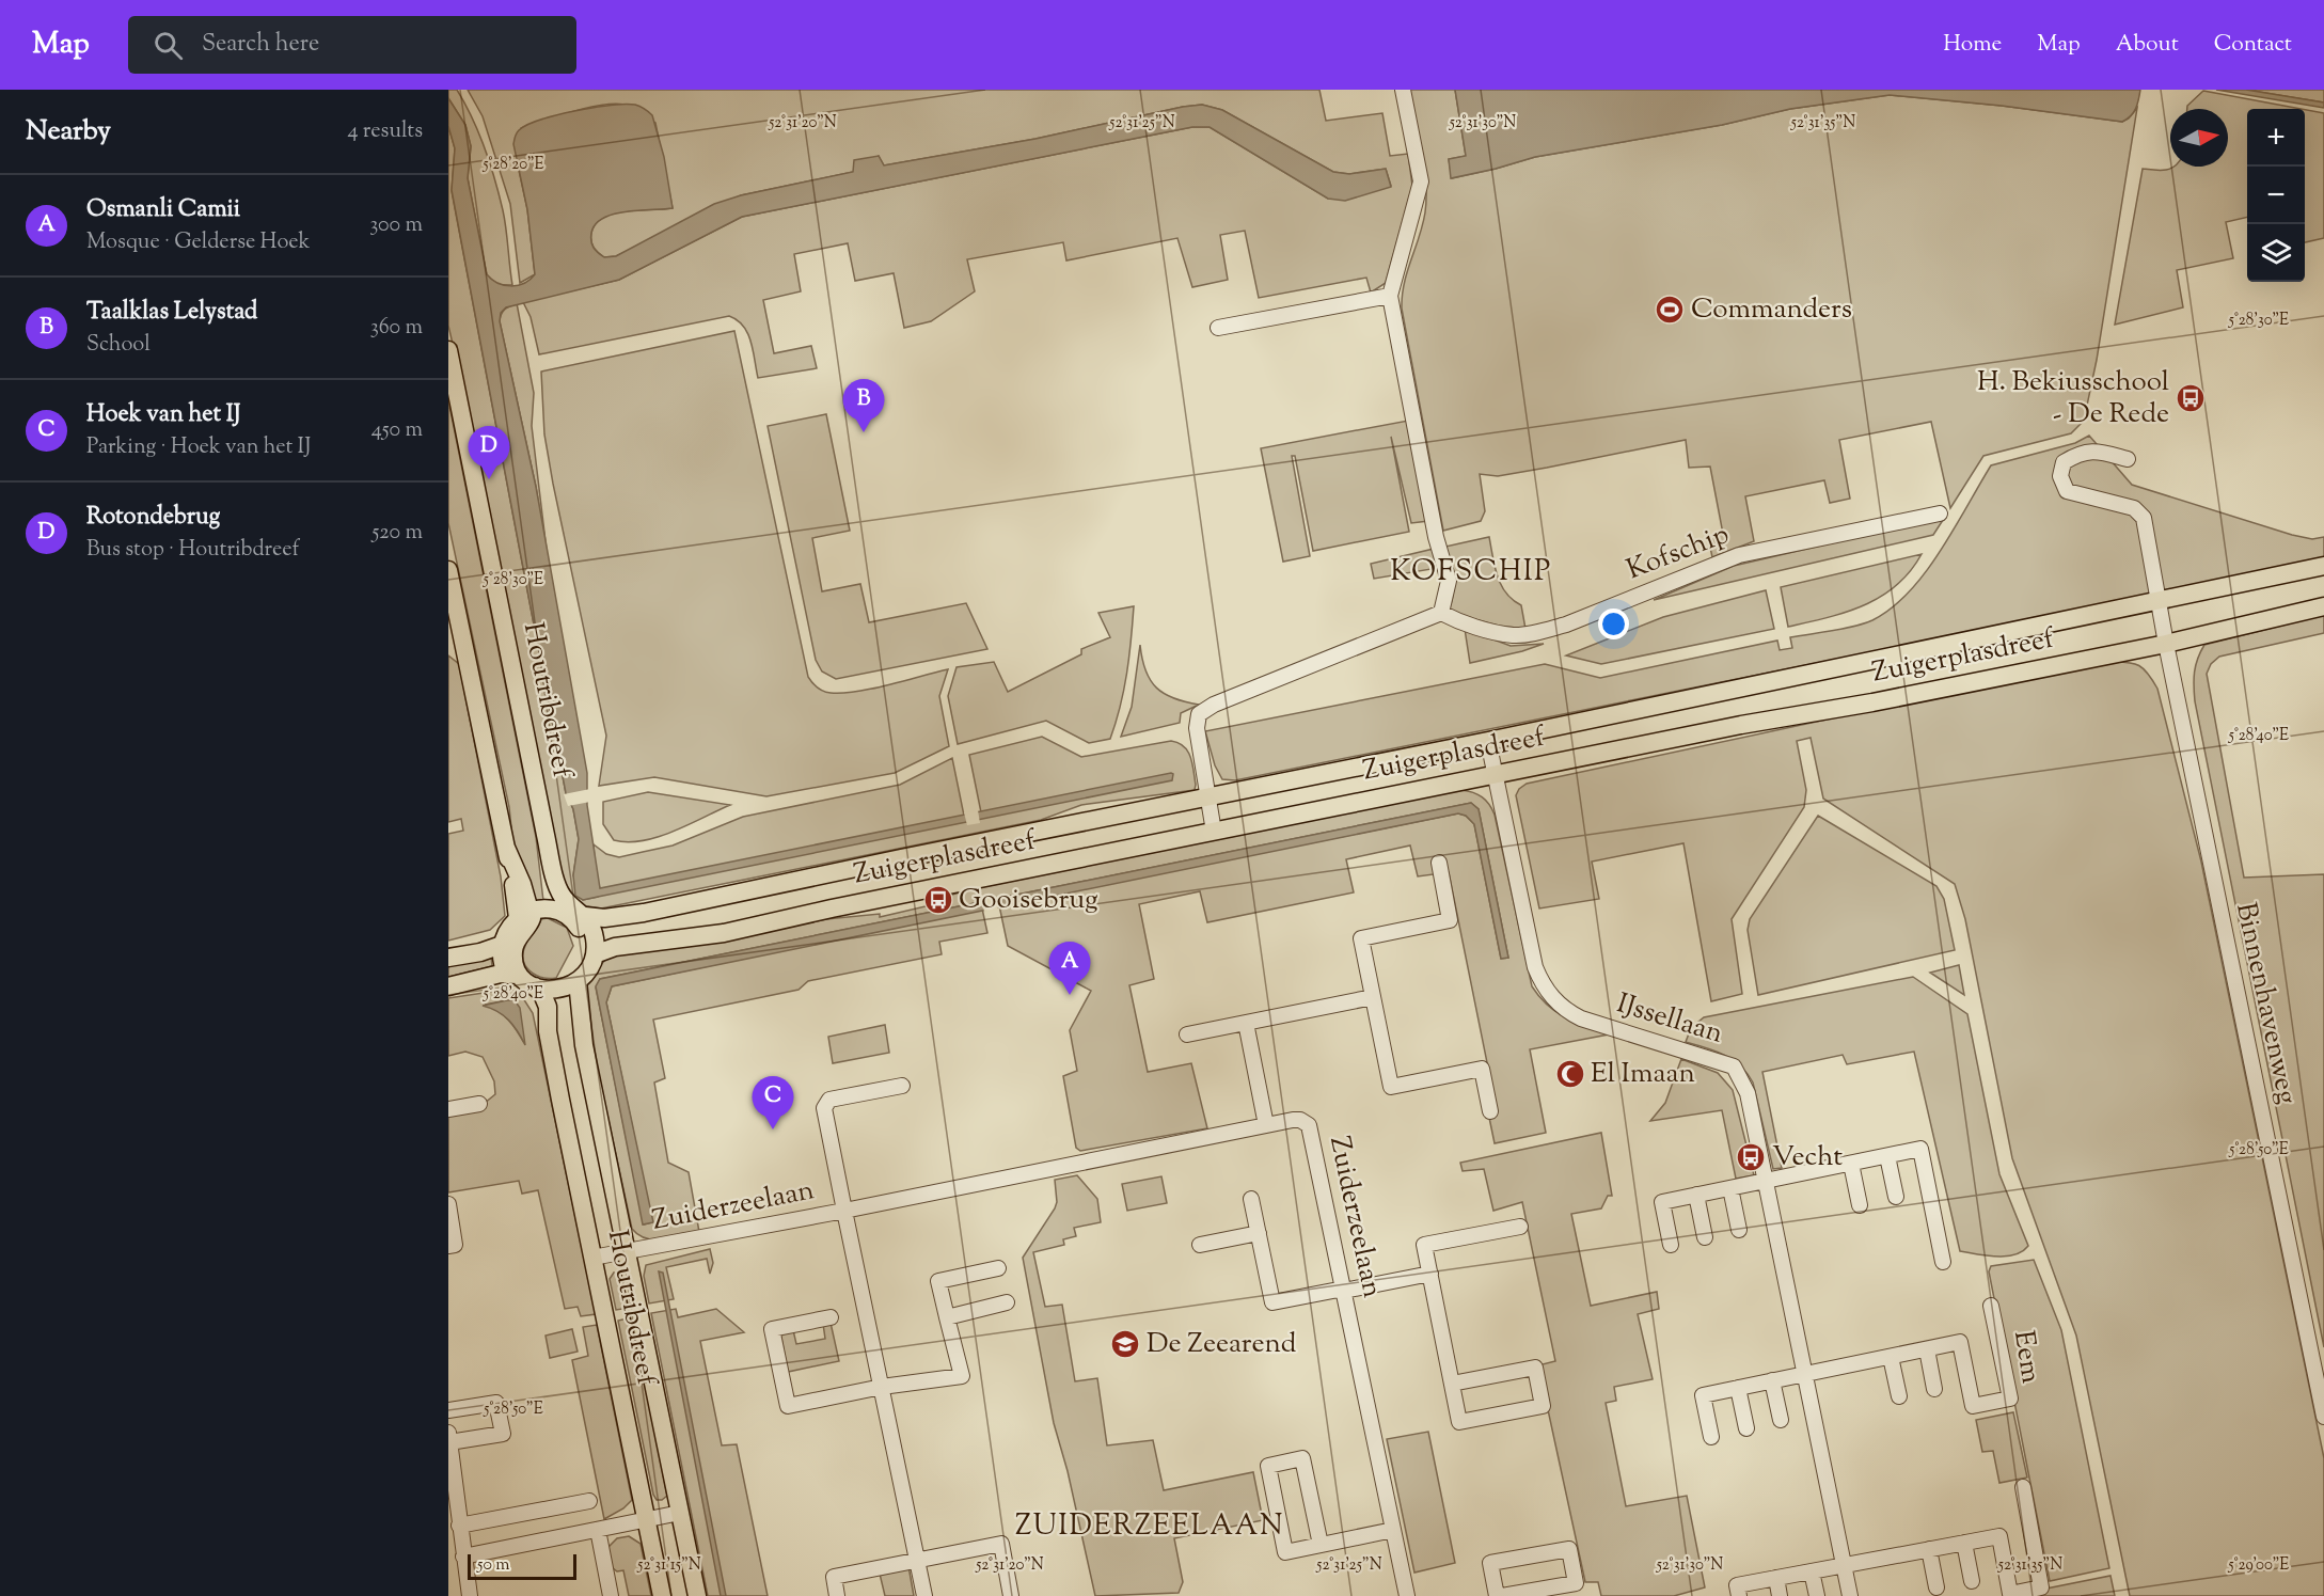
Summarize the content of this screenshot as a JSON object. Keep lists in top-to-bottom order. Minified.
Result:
{"streets":{"main road":["Zuigerplasdreef","Houtribdreef"],"street":["Kofschip","Binnenhavenweg","IJssellaan","Zuiderzeelaan","Eem"]},"crossings":[["Zuigerplasdreef","Binnenhavenweg"],["Zuigerplasdreef","IJssellaan"],["Houtribdreef","Zuiderzeelaan"],["IJssellaan","Eem"]],"districts":["KOFSCHIP","ZUIDERZEELAAN"],"places":{"sports":["Commanders"],"bus stop":["H. Bekiusschool - De Rede","Gooisebrug","Vecht"],"mosque":["El Imaan"],"school or university":["De Zeearend"]},"scale_bar":"50 m","north":"right","page":{"header":"Map","search":"Search here","nav":["Home","Map","About","Contact"],"heading":["Nearby","4 results"],"map_buttons":["+","−"],"list":[{"mark":"A","name":"Osmanli Camii","note":"Mosque · Gelderse Hoek","value":"300 m"},{"mark":"B","name":"Taalklas Lelystad","note":"School","value":"360 m"},{"mark":"C","name":"Hoek van het IJ","note":"Parking · Hoek van het IJ","value":"450 m"},{"mark":"D","name":"Rotondebrug","note":"Bus stop · Houtribdreef","value":"520 m"}],"pins":["B","D","A","C"],"scale":"50 m"},"coordinates":["52°31'20\"N","52°31'25\"N","52°31'30\"N","52°31'35\"N","5°28'20\"E","5°28'30\"E","5°28'40\"E","5°28'50\"E","5°29'00\"E","52°31'15\"N"]}
